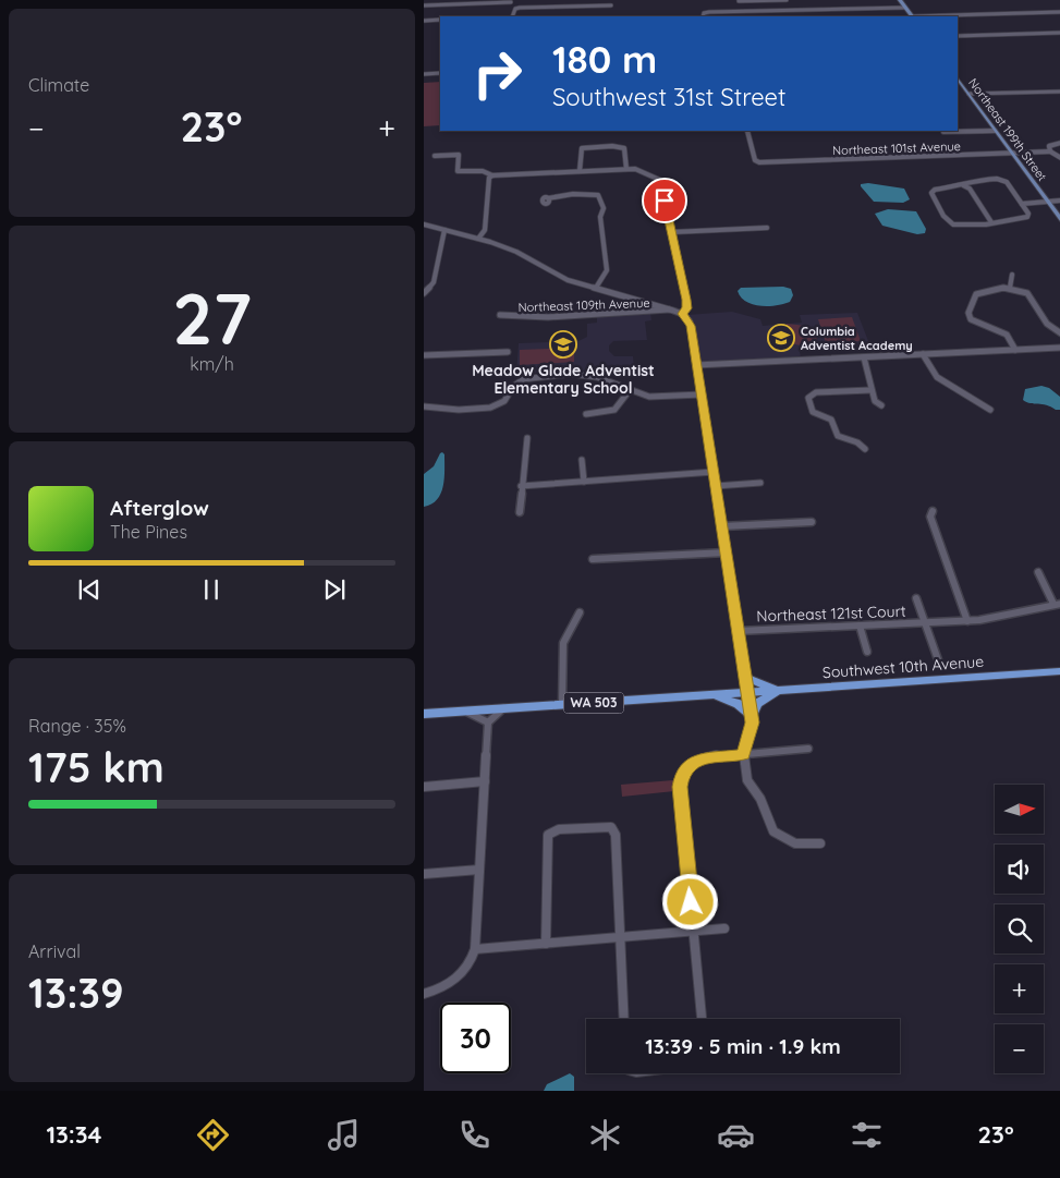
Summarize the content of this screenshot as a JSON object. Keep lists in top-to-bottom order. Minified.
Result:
{"streets":{"highway":["Southwest 10th Avenue","WA 503"],"main road":["Northeast 199th Street"],"street":["Northeast 101st Avenue","Northeast 109th Avenue","Northeast 121st Court"]},"crossings":[["Northeast 199th Street","Northeast 101st Avenue"],["Southwest 10th Avenue","WA 503"]],"places":{"school or university":["Columbia Adventist Academy","Meadow Glade Adventist Elementary School"]},"north":"right","page":{"tile":["Climate",["27","km/h"],["Range · 35%","175 km"],["Arrival","13:39"]],"turn":["180 m","Southwest 31st Street"],"heat":["−","23°","+"],"song":["Afterglow","The Pines"],"map_buttons":["+","−"],"limit":"30","trip":"13:39 · 5 min · 1.9 km","tabs":["13:34","23°"]}}
